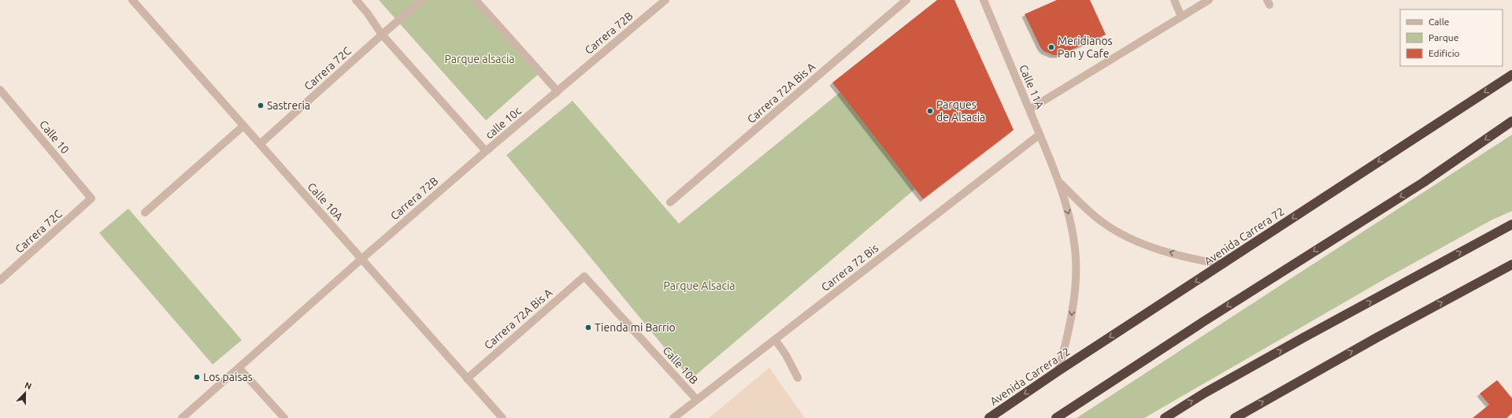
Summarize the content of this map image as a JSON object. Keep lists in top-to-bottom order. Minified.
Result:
{"streets":{"highway":["Avenida Carrera 72"],"street":["Carrera 72B","Carrera 72C","Calle 11A","Carrera 72A Bis A","calle 10c","Calle 10","Calle 10A","Carrera 72 Bis","Calle 10B"]},"crossings":[["Carrera 72B","calle 10c"],["Carrera 72B","Calle 10A"],["Carrera 72C","calle 10c"],["Carrera 72C","Calle 10"],["Carrera 72C","Calle 10A"],["Calle 11A","Avenida Carrera 72"],["Calle 11A","Carrera 72 Bis"],["Carrera 72A Bis A","Calle 10A"],["Carrera 72A Bis A","Calle 10B"],["Carrera 72 Bis","Calle 10B"]],"parks":["Parque alsacia","Parque Alsacia"],"places":["Meridianos Pan y Cafe","Sastreria","Parques de Alsacia","Tienda mi Barrio","Los paisas"],"legend":["Calle","Parque","Edificio"],"north":"top"}
